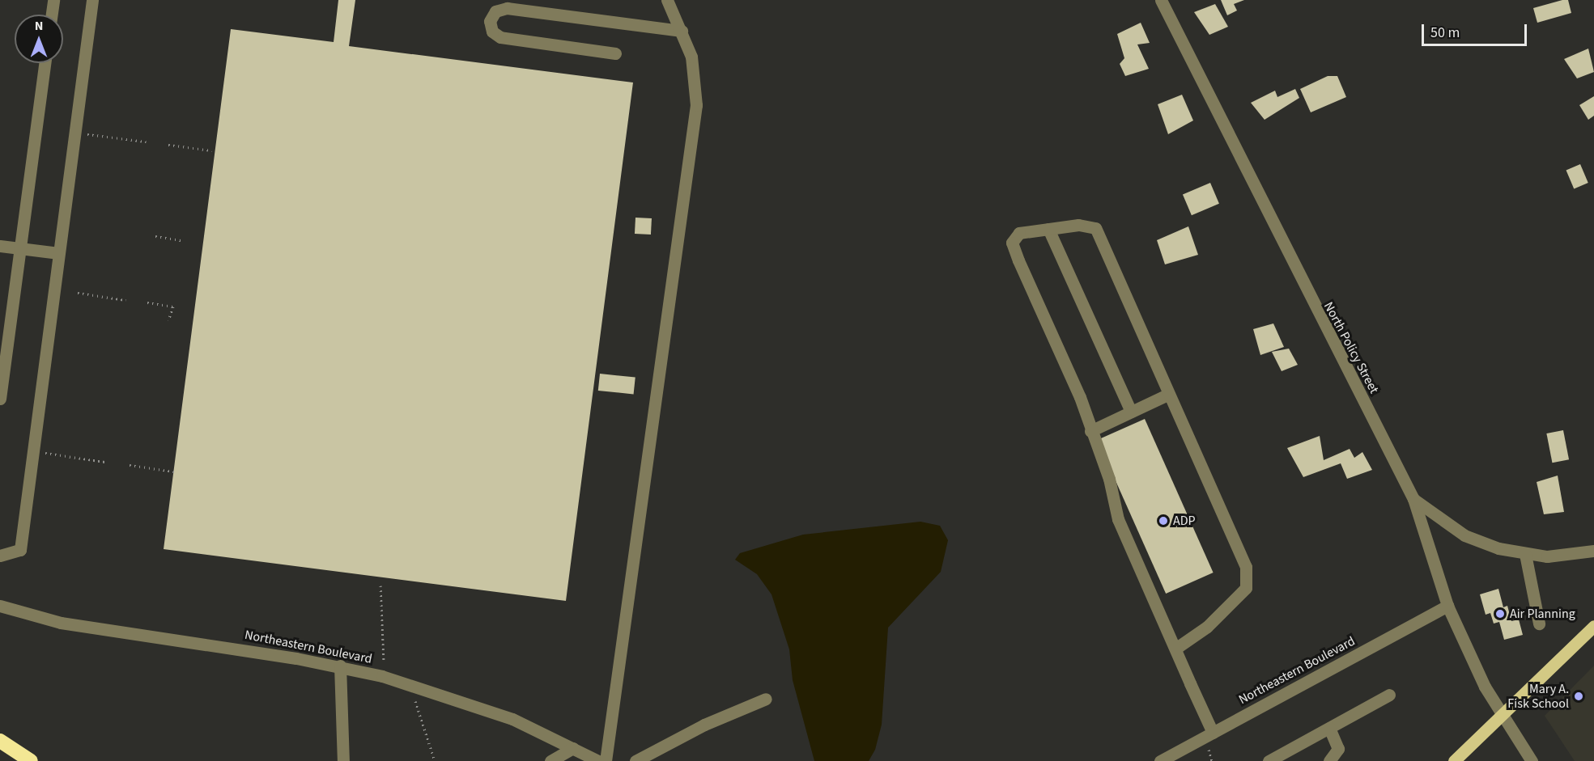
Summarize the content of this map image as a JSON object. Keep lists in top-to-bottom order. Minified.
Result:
{"streets":{"street":["North Policy Street","Northeastern Boulevard"]},"crossings":[["North Policy Street","Northeastern Boulevard"]],"places":["ADP","Air Planning","Mary A. Fisk School"],"scale_bar":"50 m","north":"top"}
